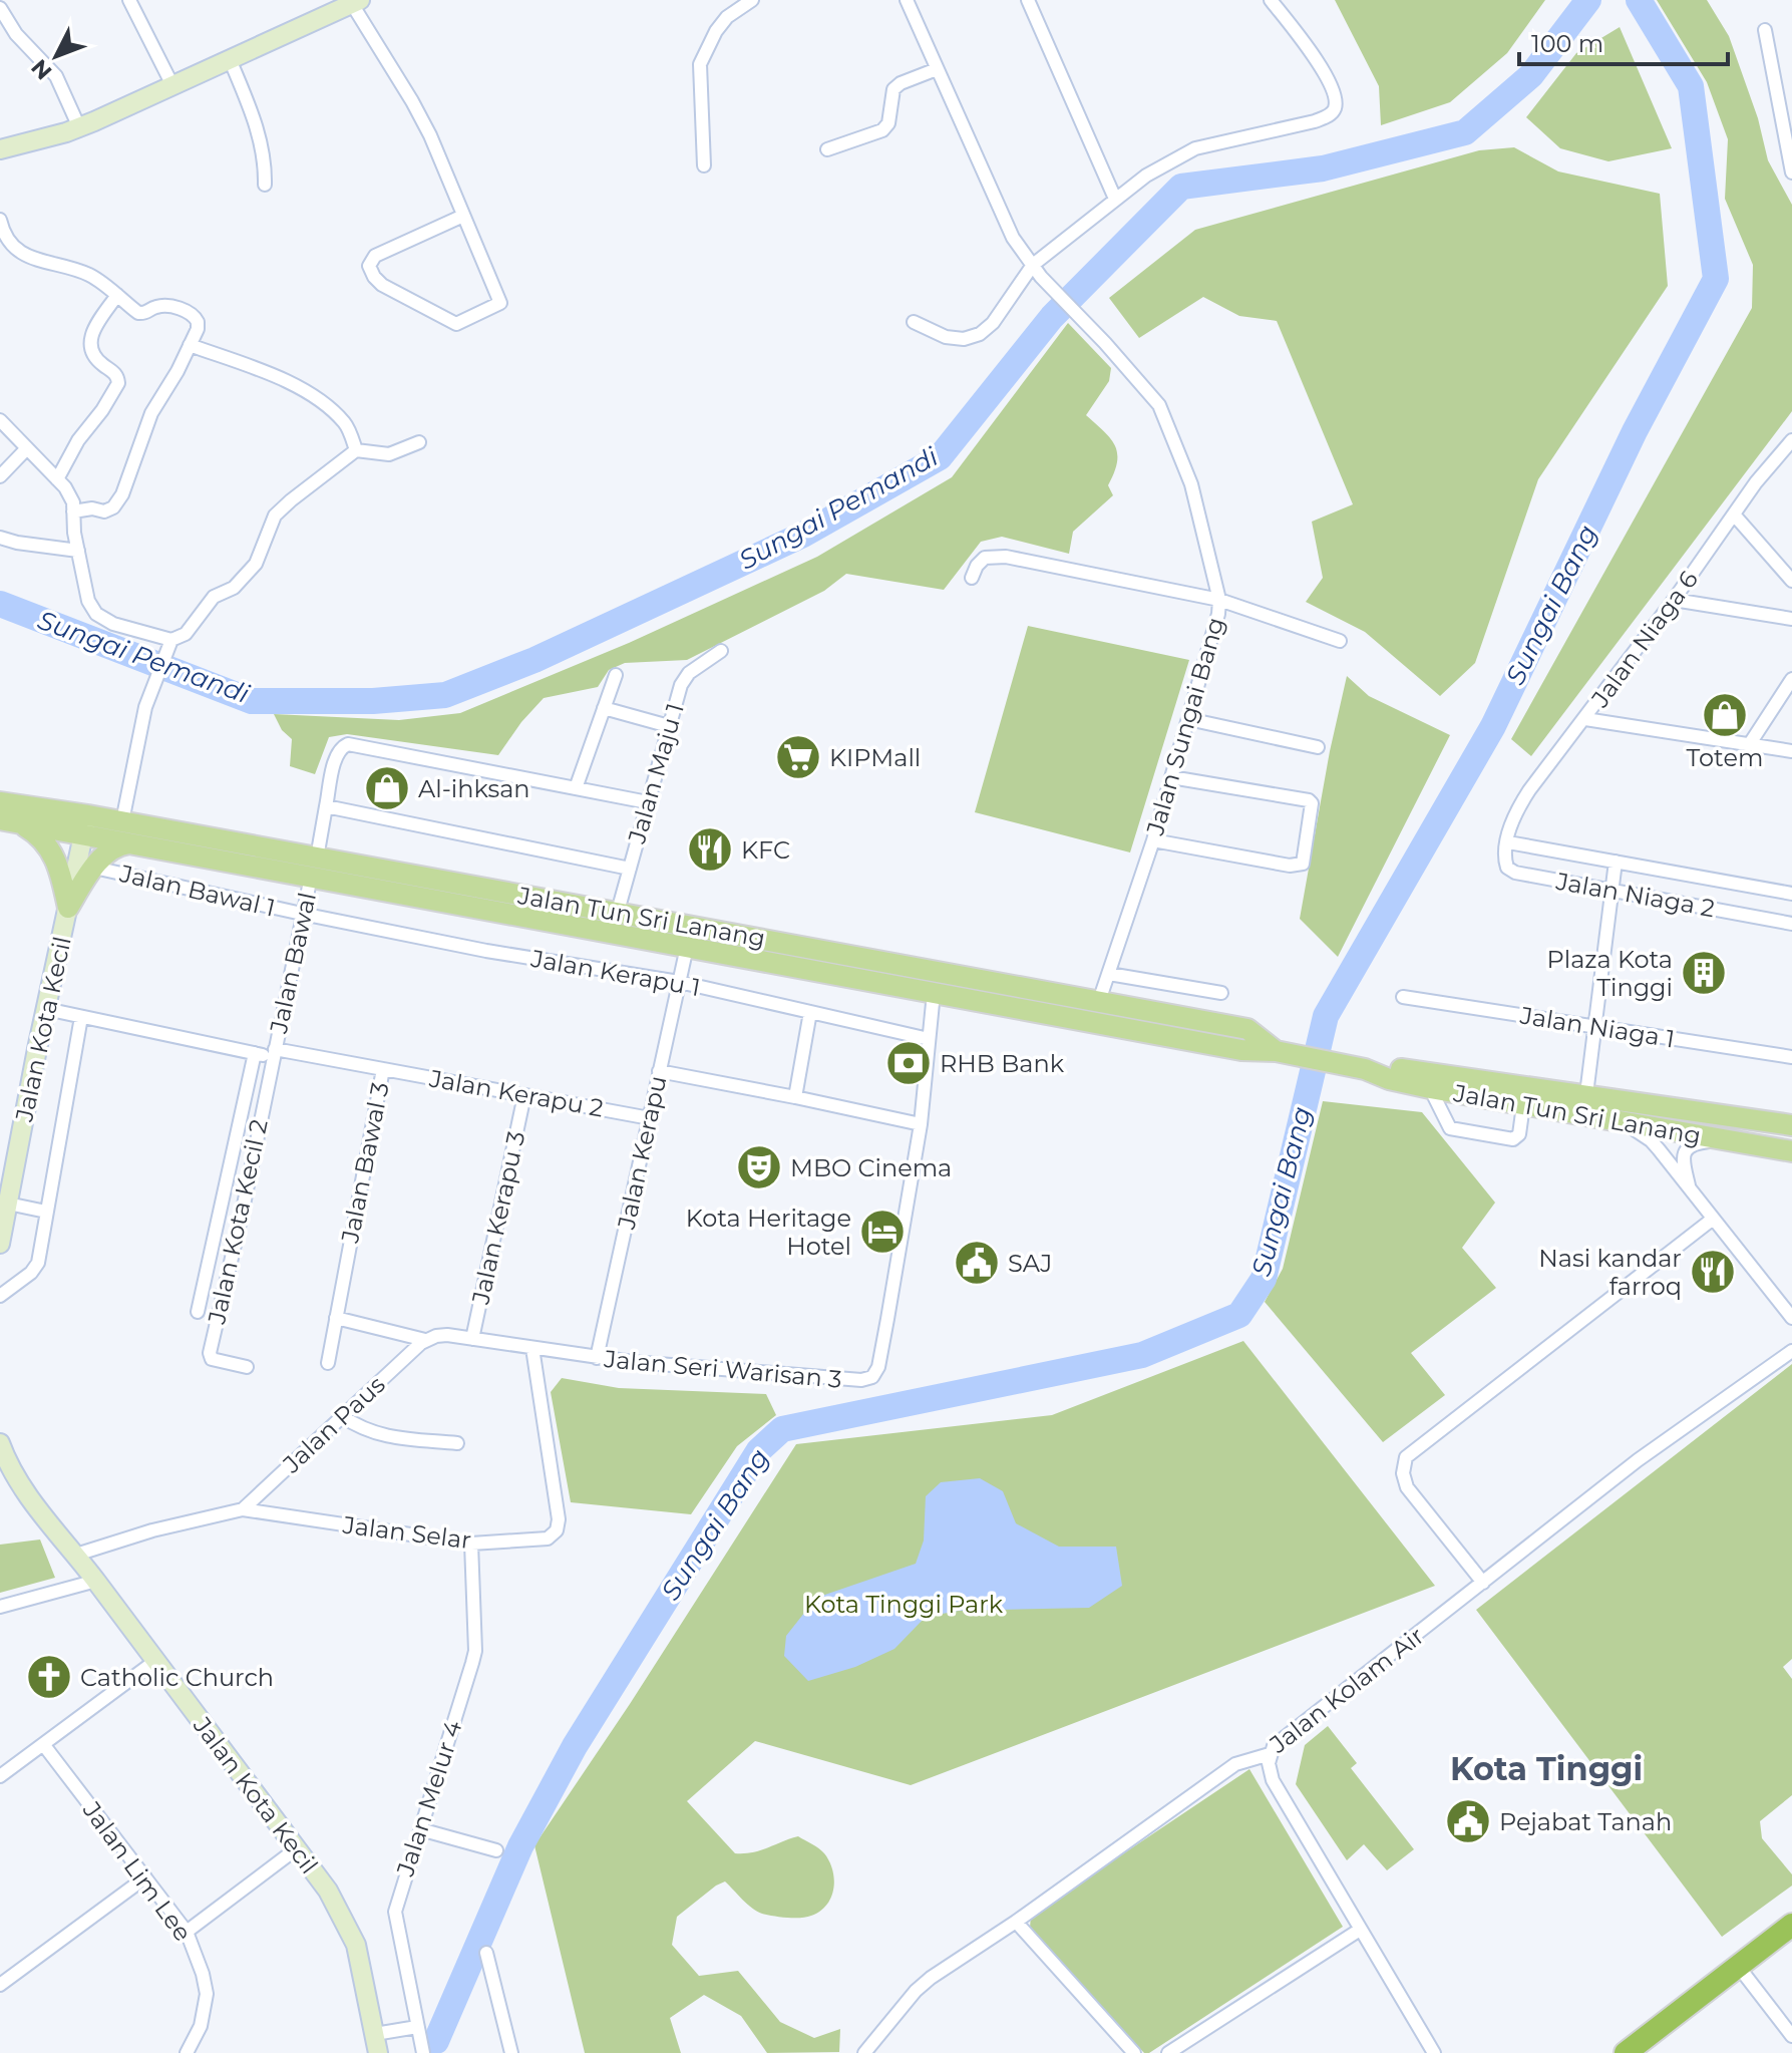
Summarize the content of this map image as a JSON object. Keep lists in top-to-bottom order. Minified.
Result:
{"streets":{"main road":["Jalan Tun Sri Lanang"],"street":["Jalan Niaga 6","Jalan Sungai Bang","Jalan Maju 1","Jalan Bawal 1","Jalan Niaga 2","Jalan Bawal","Jalan Kerapu 1","Jalan Niaga 1","Jalan Kota Kecil","Jalan Kerapu 2","Jalan Kerapu","Jalan Bawal 3","Jalan Kerapu 3","Jalan Kota Kecil 2","Jalan Seri Warisan 3","Jalan Paus","Jalan Selar","Jalan Kolam Air","Jalan Melur 4","Jalan Lim Lee"]},"crossings":[["Jalan Niaga 6","Jalan Niaga 2"],["Jalan Sungai Bang","Jalan Tun Sri Lanang"],["Jalan Maju 1","Jalan Tun Sri Lanang"],["Jalan Bawal 1","Jalan Bawal"],["Jalan Bawal 1","Jalan Kerapu 1"],["Jalan Tun Sri Lanang","Jalan Bawal"],["Jalan Tun Sri Lanang","Jalan Kota Kecil"],["Jalan Tun Sri Lanang","Jalan Kerapu"],["Jalan Tun Sri Lanang","Jalan Seri Warisan 3"],["Jalan Bawal","Jalan Kerapu 1"],["Jalan Bawal","Jalan Bawal 3"],["Jalan Bawal","Jalan Kota Kecil 2"],["Jalan Kerapu 1","Jalan Kerapu"],["Jalan Kerapu 1","Jalan Seri Warisan 3"],["Jalan Kota Kecil","Jalan Bawal 3"],["Jalan Kota Kecil","Jalan Selar"],["Jalan Kerapu 2","Jalan Kerapu"],["Jalan Kerapu 2","Jalan Bawal 3"],["Jalan Kerapu 2","Jalan Kerapu 3"],["Jalan Kerapu","Jalan Seri Warisan 3"],["Jalan Bawal 3","Jalan Kota Kecil 2"],["Jalan Bawal 3","Jalan Seri Warisan 3"],["Jalan Kerapu 3","Jalan Seri Warisan 3"],["Jalan Seri Warisan 3","Jalan Paus"],["Jalan Seri Warisan 3","Jalan Selar"],["Jalan Paus","Jalan Selar"],["Jalan Selar","Jalan Melur 4"]],"districts":["Kota Tinggi"],"water":["Sungai Pemandi","Sungai Bang"],"parks":["Kota Tinggi Park"],"places":{"shop":["Totem","Al-ihksan"],"supermarket":["KIPMall"],"restaurant":["KFC","Nasi kandar farroq"],"building":["Plaza Kota Tinggi"],"bank":["RHB Bank"],"theatre":["MBO Cinema"],"hotel":["Kota Heritage Hotel"],"public building":["SAJ","Pejabat Tanah"],"church":["Catholic Church"]},"scale_bar":"100 m","north":"bottom left"}
